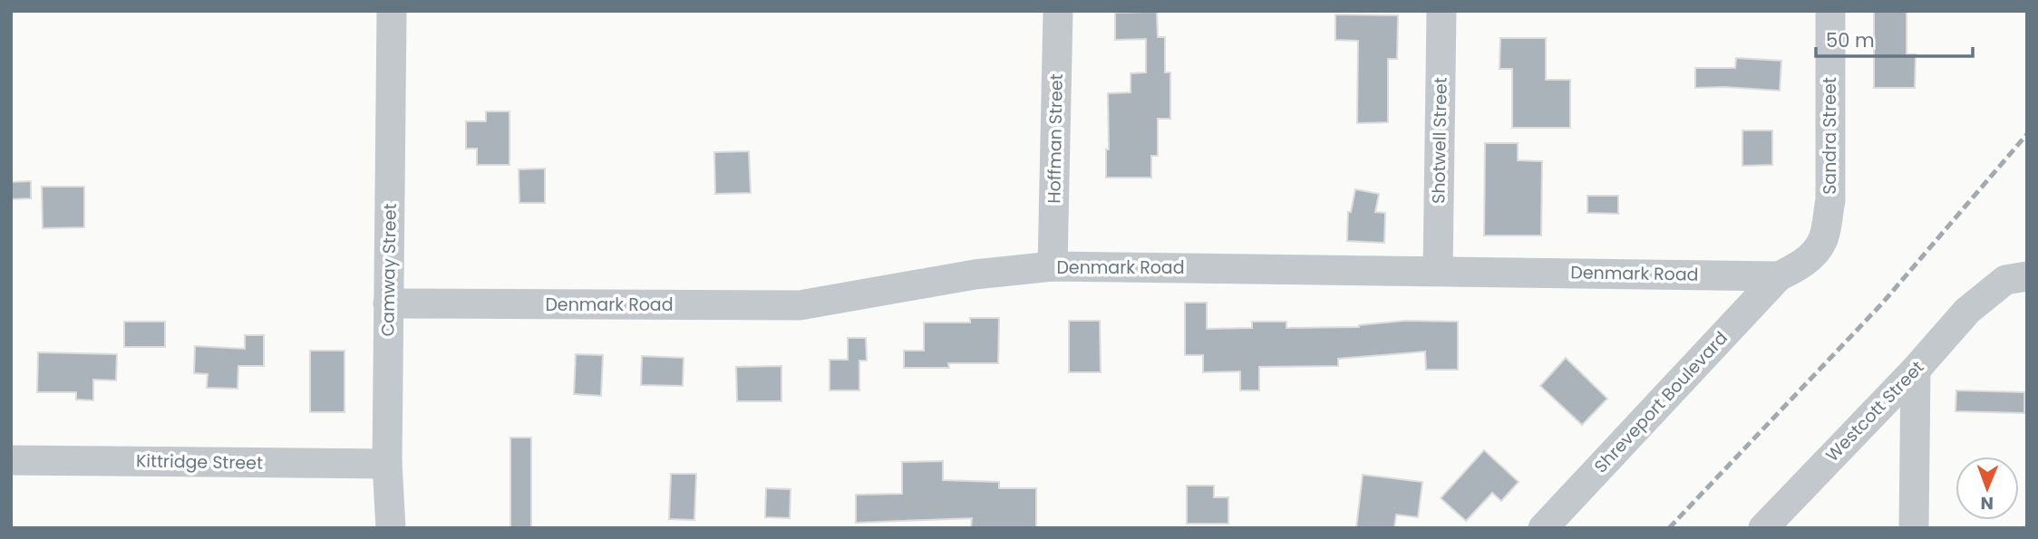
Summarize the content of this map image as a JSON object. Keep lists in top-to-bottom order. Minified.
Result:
{"streets":{"street":["Sandra Street","Hoffman Street","Shotwell Street","Denmark Road","Camway Street","Shreveport Boulevard","Westcott Street","Kittridge Street"]},"crossings":[["Sandra Street","Denmark Road"],["Sandra Street","Shreveport Boulevard"],["Hoffman Street","Denmark Road"],["Shotwell Street","Denmark Road"],["Denmark Road","Camway Street"],["Denmark Road","Shreveport Boulevard"],["Camway Street","Kittridge Street"]],"scale_bar":"50 m","north":"bottom"}
